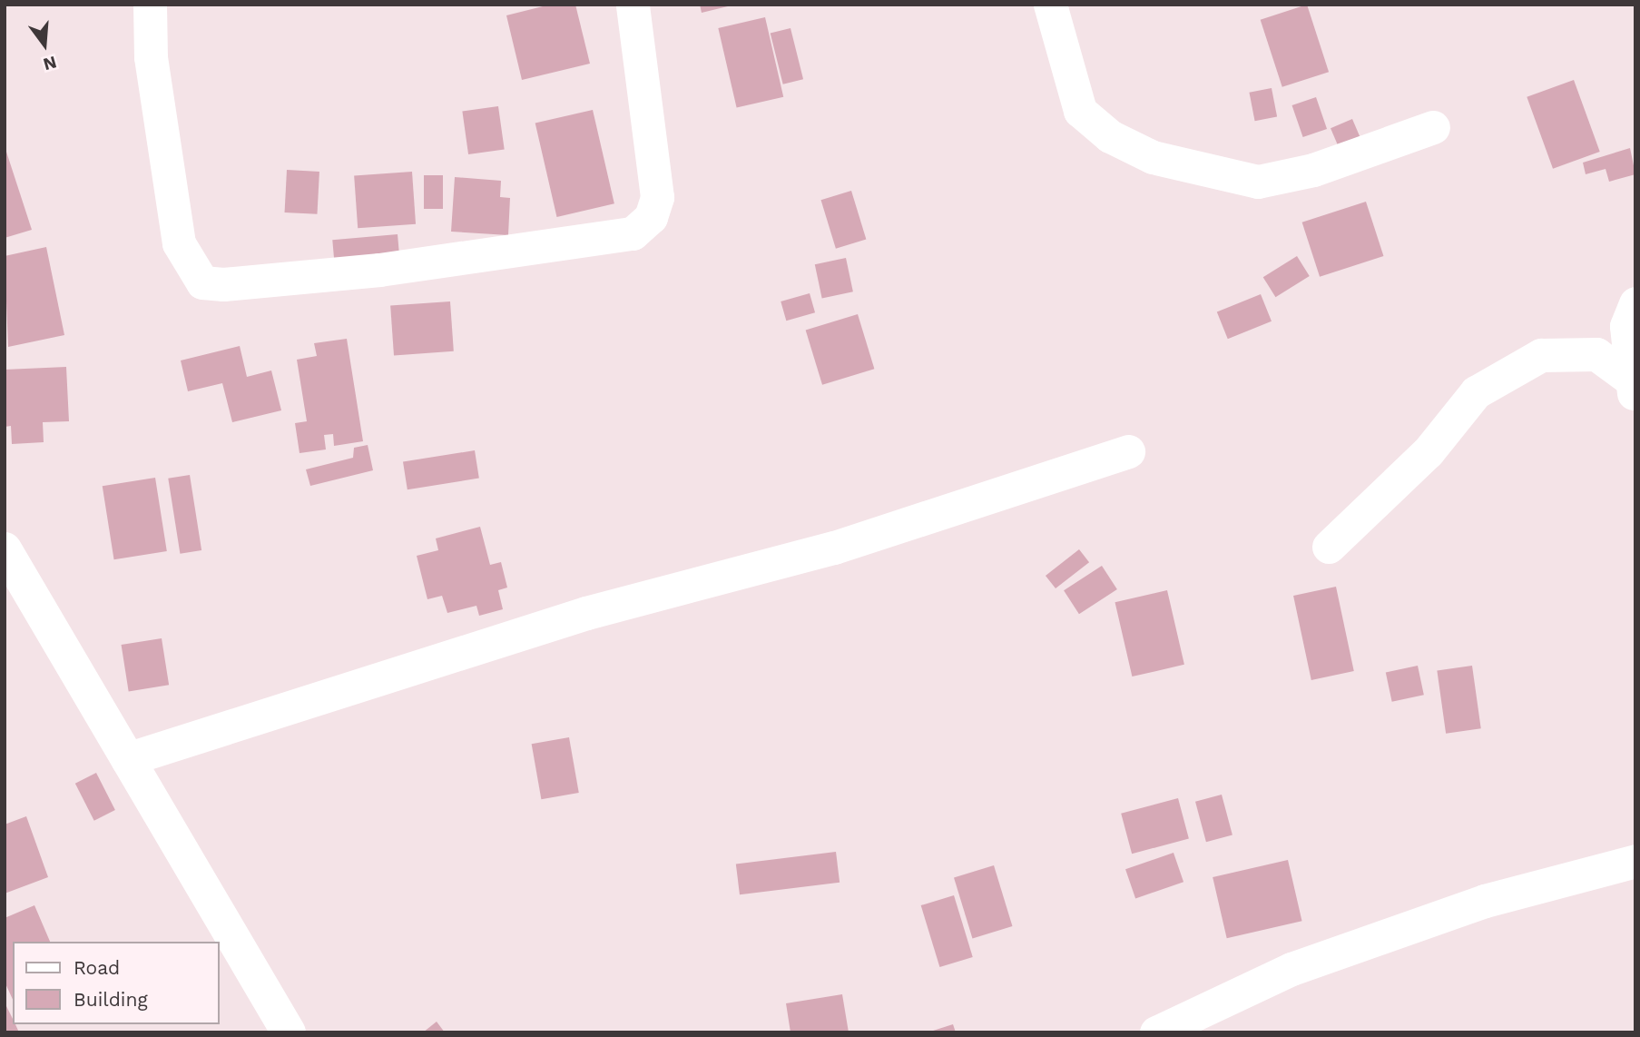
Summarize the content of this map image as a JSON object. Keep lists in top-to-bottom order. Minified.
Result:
{"legend":["Road","Building"],"north":"bottom"}
